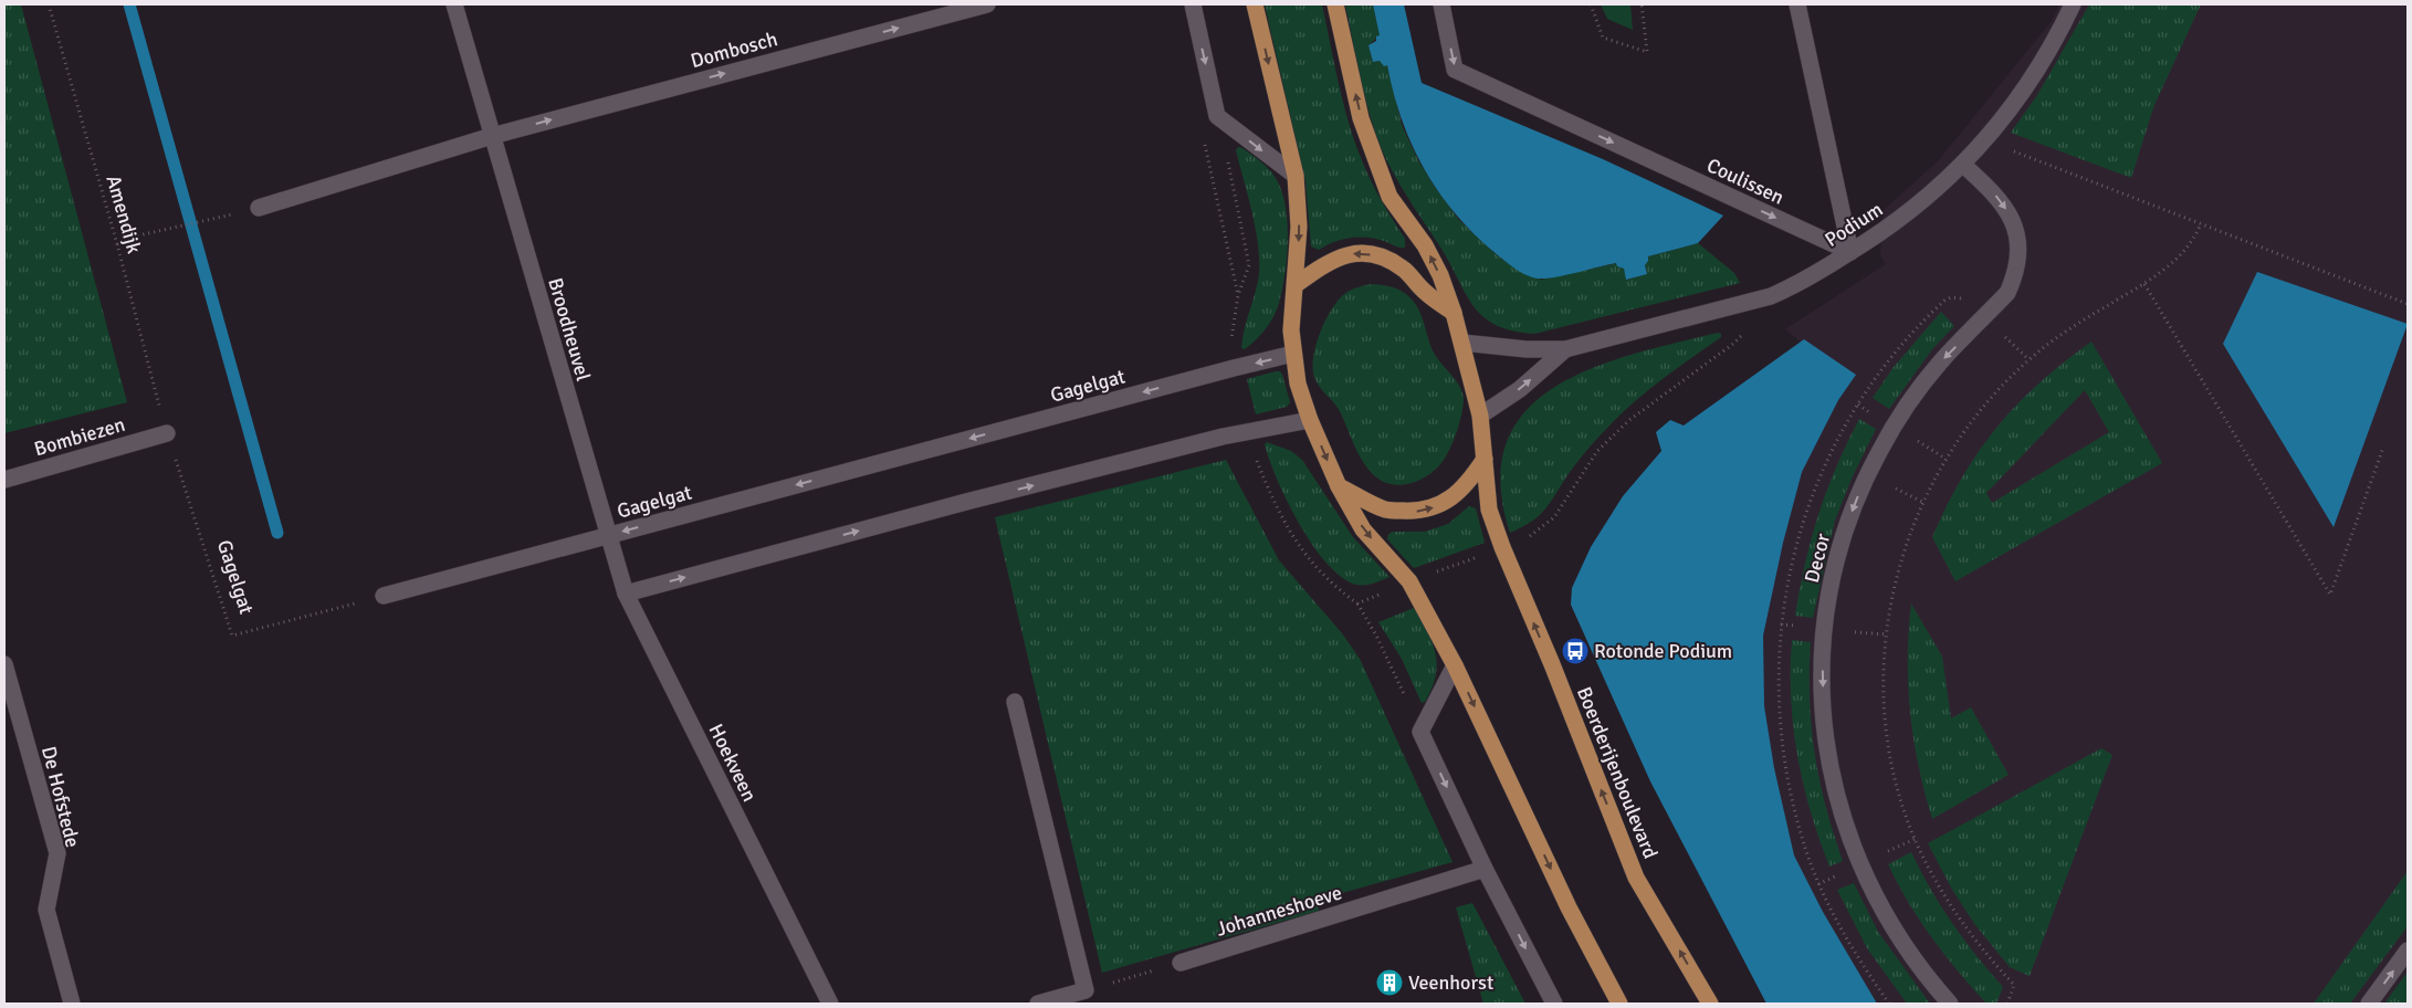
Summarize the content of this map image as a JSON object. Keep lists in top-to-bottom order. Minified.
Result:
{"streets":{"main road":["Boerderijenboulevard"],"street":["Dombosch","Coulissen","Podium","Broodheuvel","Gagelgat","Bombiezen","Decor","Hoekveen","De Hofstede","Johanneshoeve"],"path":["Amendijk"]},"crossings":[["Dombosch","Broodheuvel"],["Coulissen","Podium"],["Amendijk","Gagelgat"],["Amendijk","Bombiezen"],["Podium","Decor"],["Podium","Boerderijenboulevard"],["Broodheuvel","Gagelgat"],["Broodheuvel","Hoekveen"],["Gagelgat","Bombiezen"],["Gagelgat","Hoekveen"]],"one_way":["Dombosch","Coulissen","Decor"],"places":{"bus stop":["Rotonde Podium"],"building":["Veenhorst"]}}
